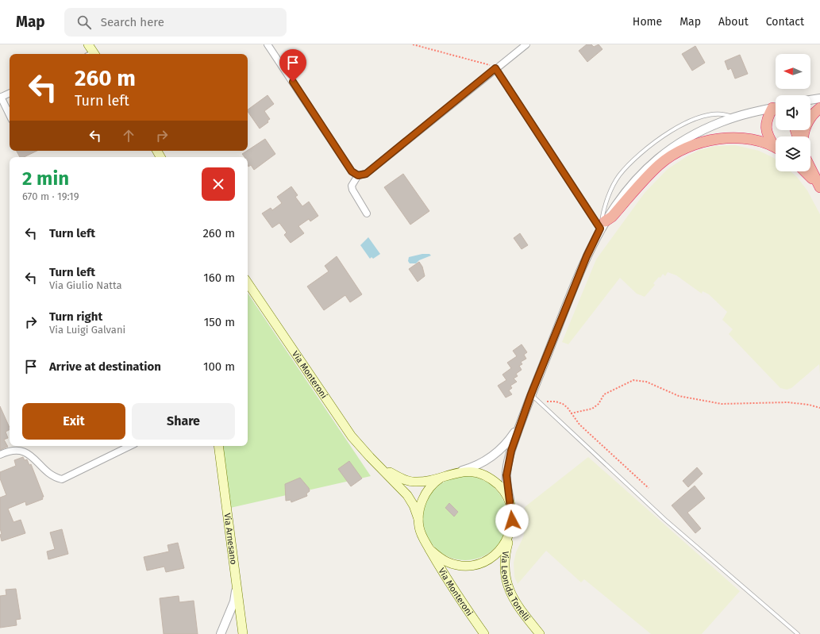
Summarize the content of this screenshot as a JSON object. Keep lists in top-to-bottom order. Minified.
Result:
{"streets":{"main road":["Via Monteroni","Via Arnesano","Via Leonida Tonelli"]},"crossings":[["Via Monteroni","Via Leonida Tonelli"]],"north":"left","page":{"header":"Map","search":"Search here","nav":["Home","Map","About","Contact"],"turn":["260 m","Turn left"],"heading":["2 min","670 m · 19:19"],"list":[{"name":"Turn left","value":"260 m"},{"name":"Turn left","note":"Via Giulio Natta","value":"160 m"},{"name":"Turn right","note":"Via Luigi Galvani","value":"150 m"},{"name":"Arrive at destination","value":"100 m"}],"buttons":["Exit","Share"]}}
